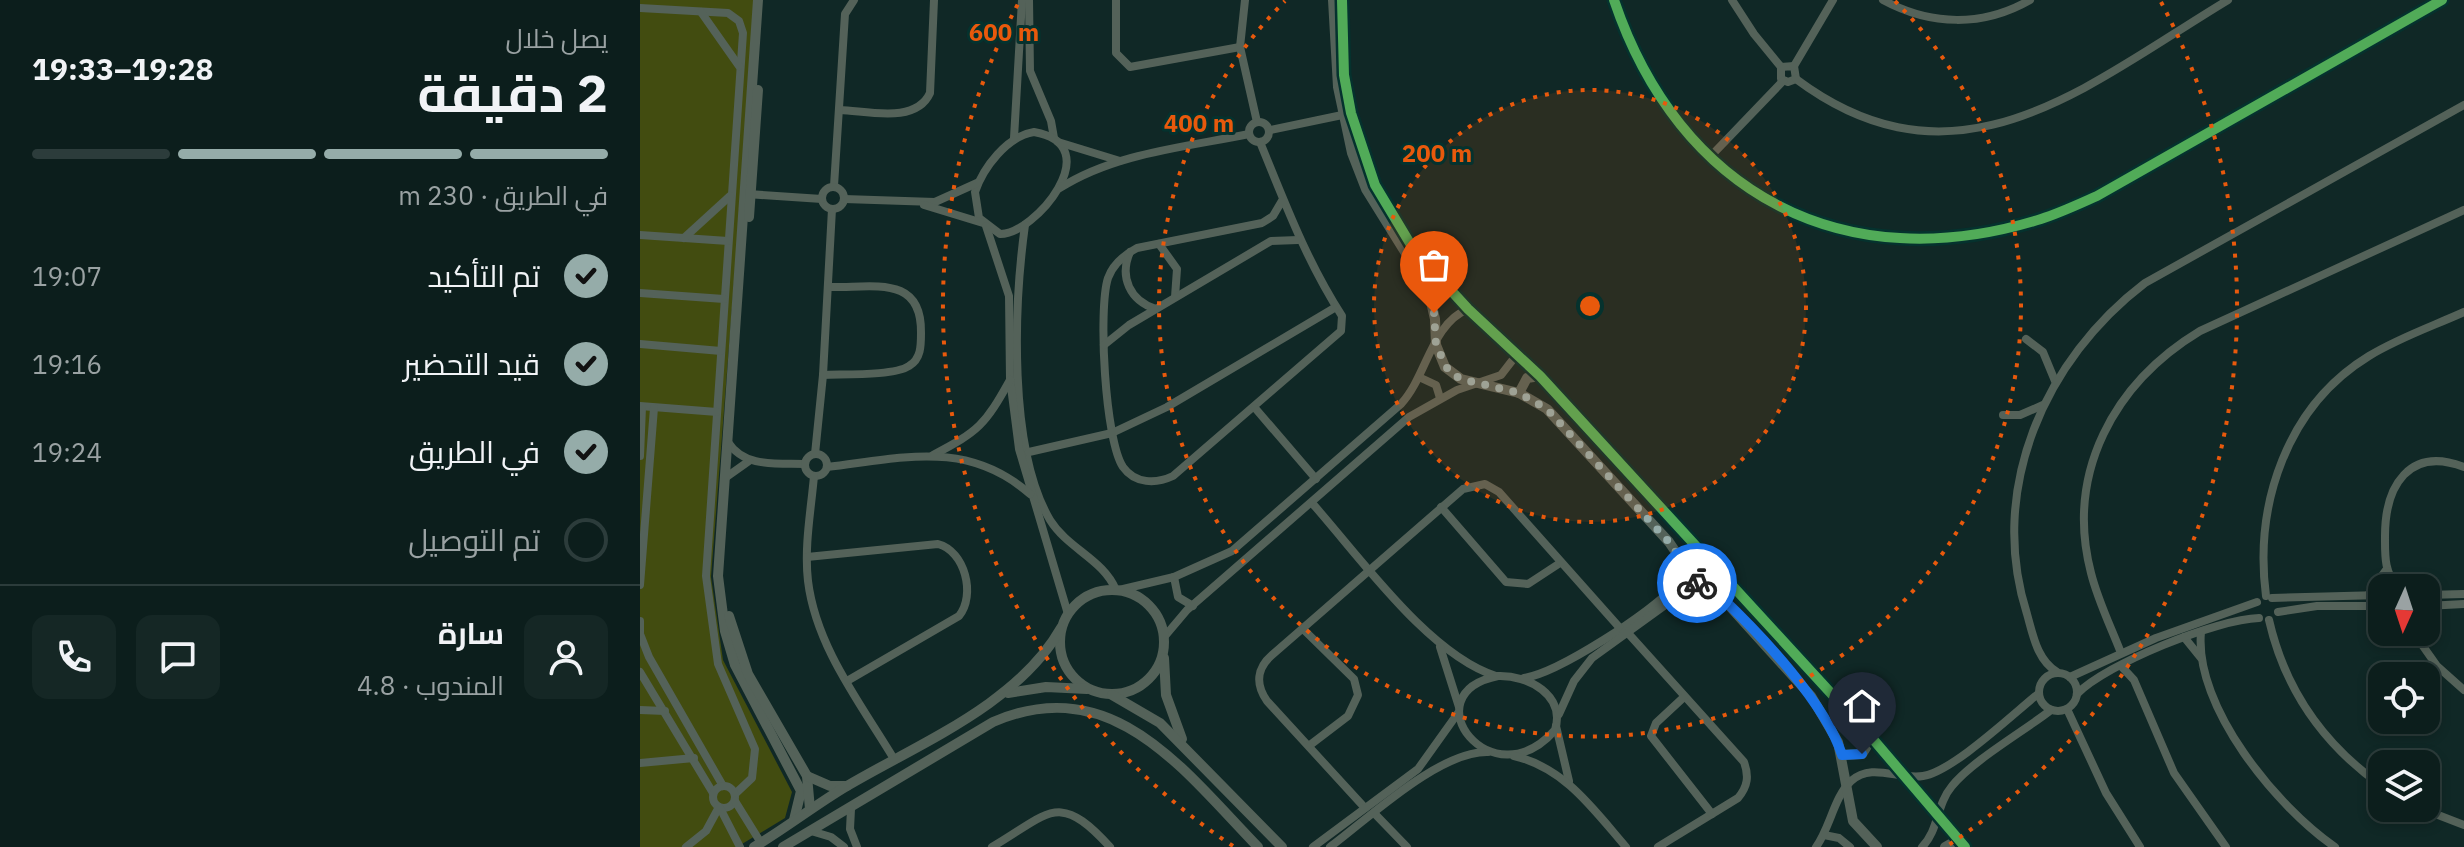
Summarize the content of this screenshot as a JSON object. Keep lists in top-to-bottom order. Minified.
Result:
{"north":"bottom","page":{"heading":["2 دقيقة","يصل خلال","19:28–19:33"],"panel":["سارة","المندوب · 4.8"],"bar":"في الطريق · 230 m","list":[["تم التأكيد","19:07"],["قيد التحضير","19:16"],["في الطريق","19:24"],"تم التوصيل"]},"rings":["600 m","400 m","200 m"]}
